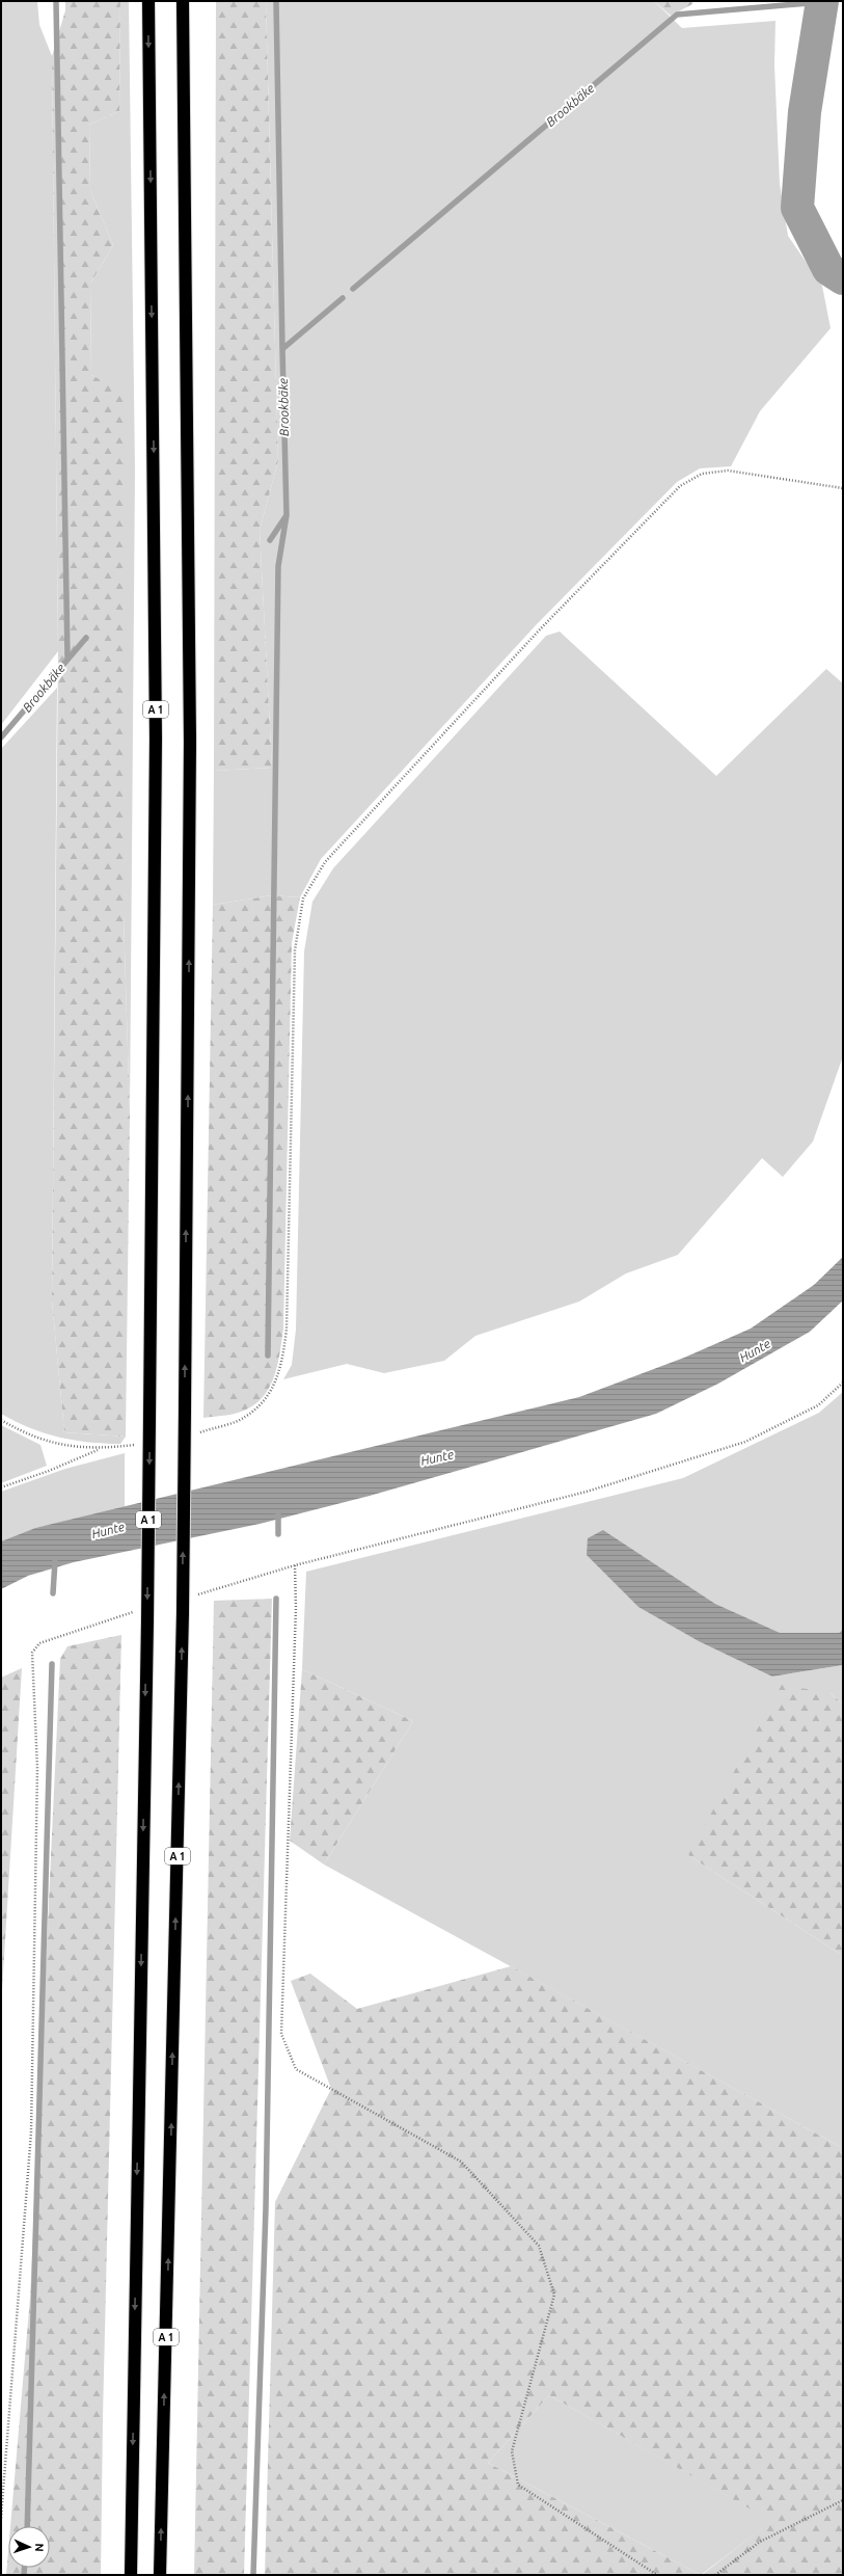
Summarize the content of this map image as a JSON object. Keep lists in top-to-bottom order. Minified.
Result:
{"streets":{"highway":["A 1"]},"water":["Brookbäke","Hunte"],"north":"right"}
